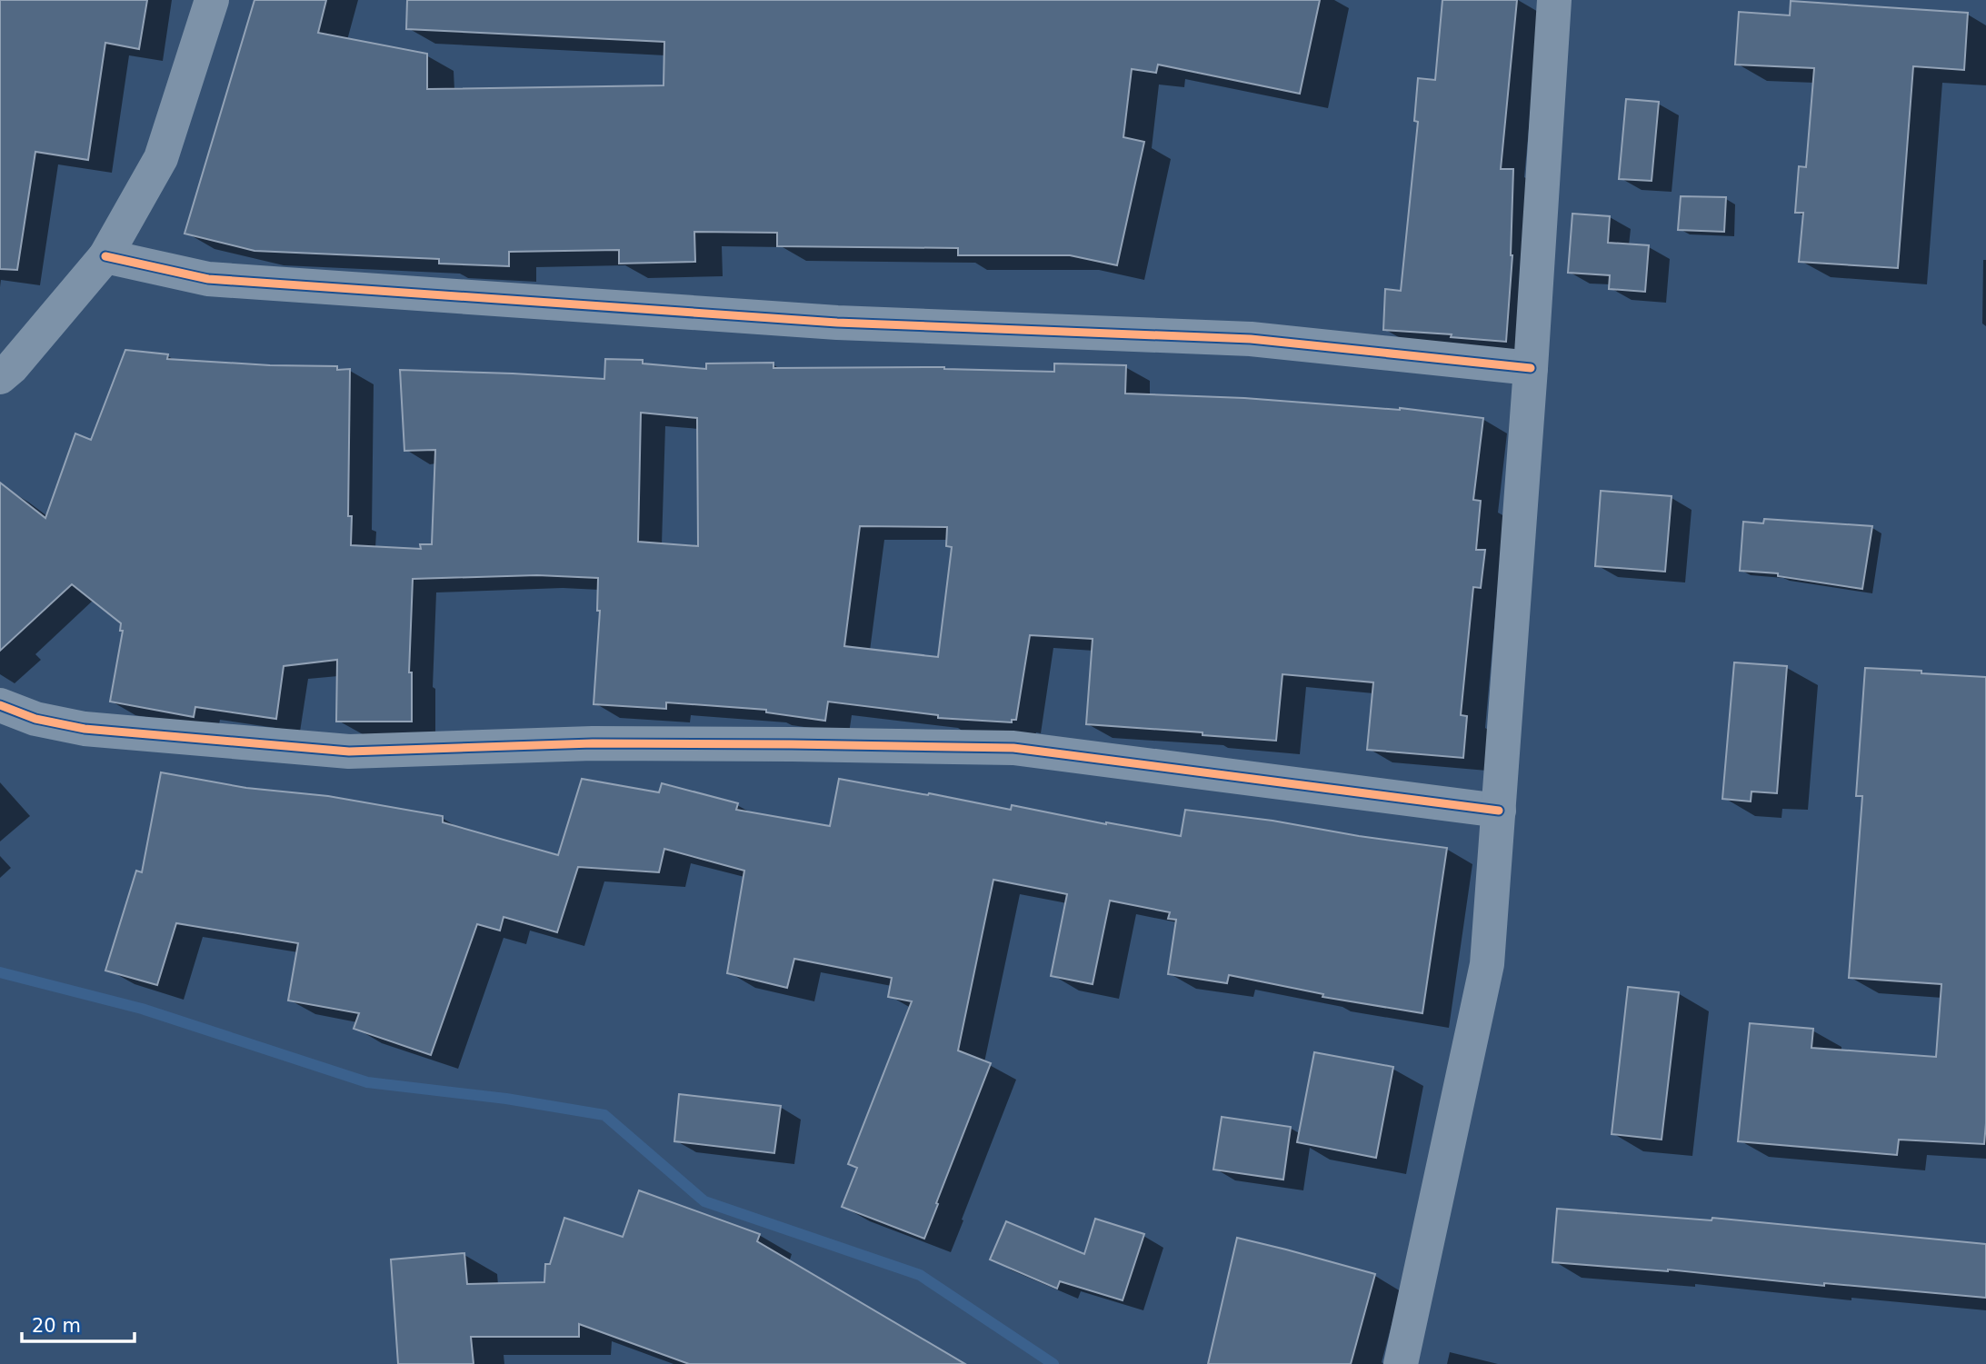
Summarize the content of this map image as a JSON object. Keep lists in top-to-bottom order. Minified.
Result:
{"scale_bar":"20 m"}
